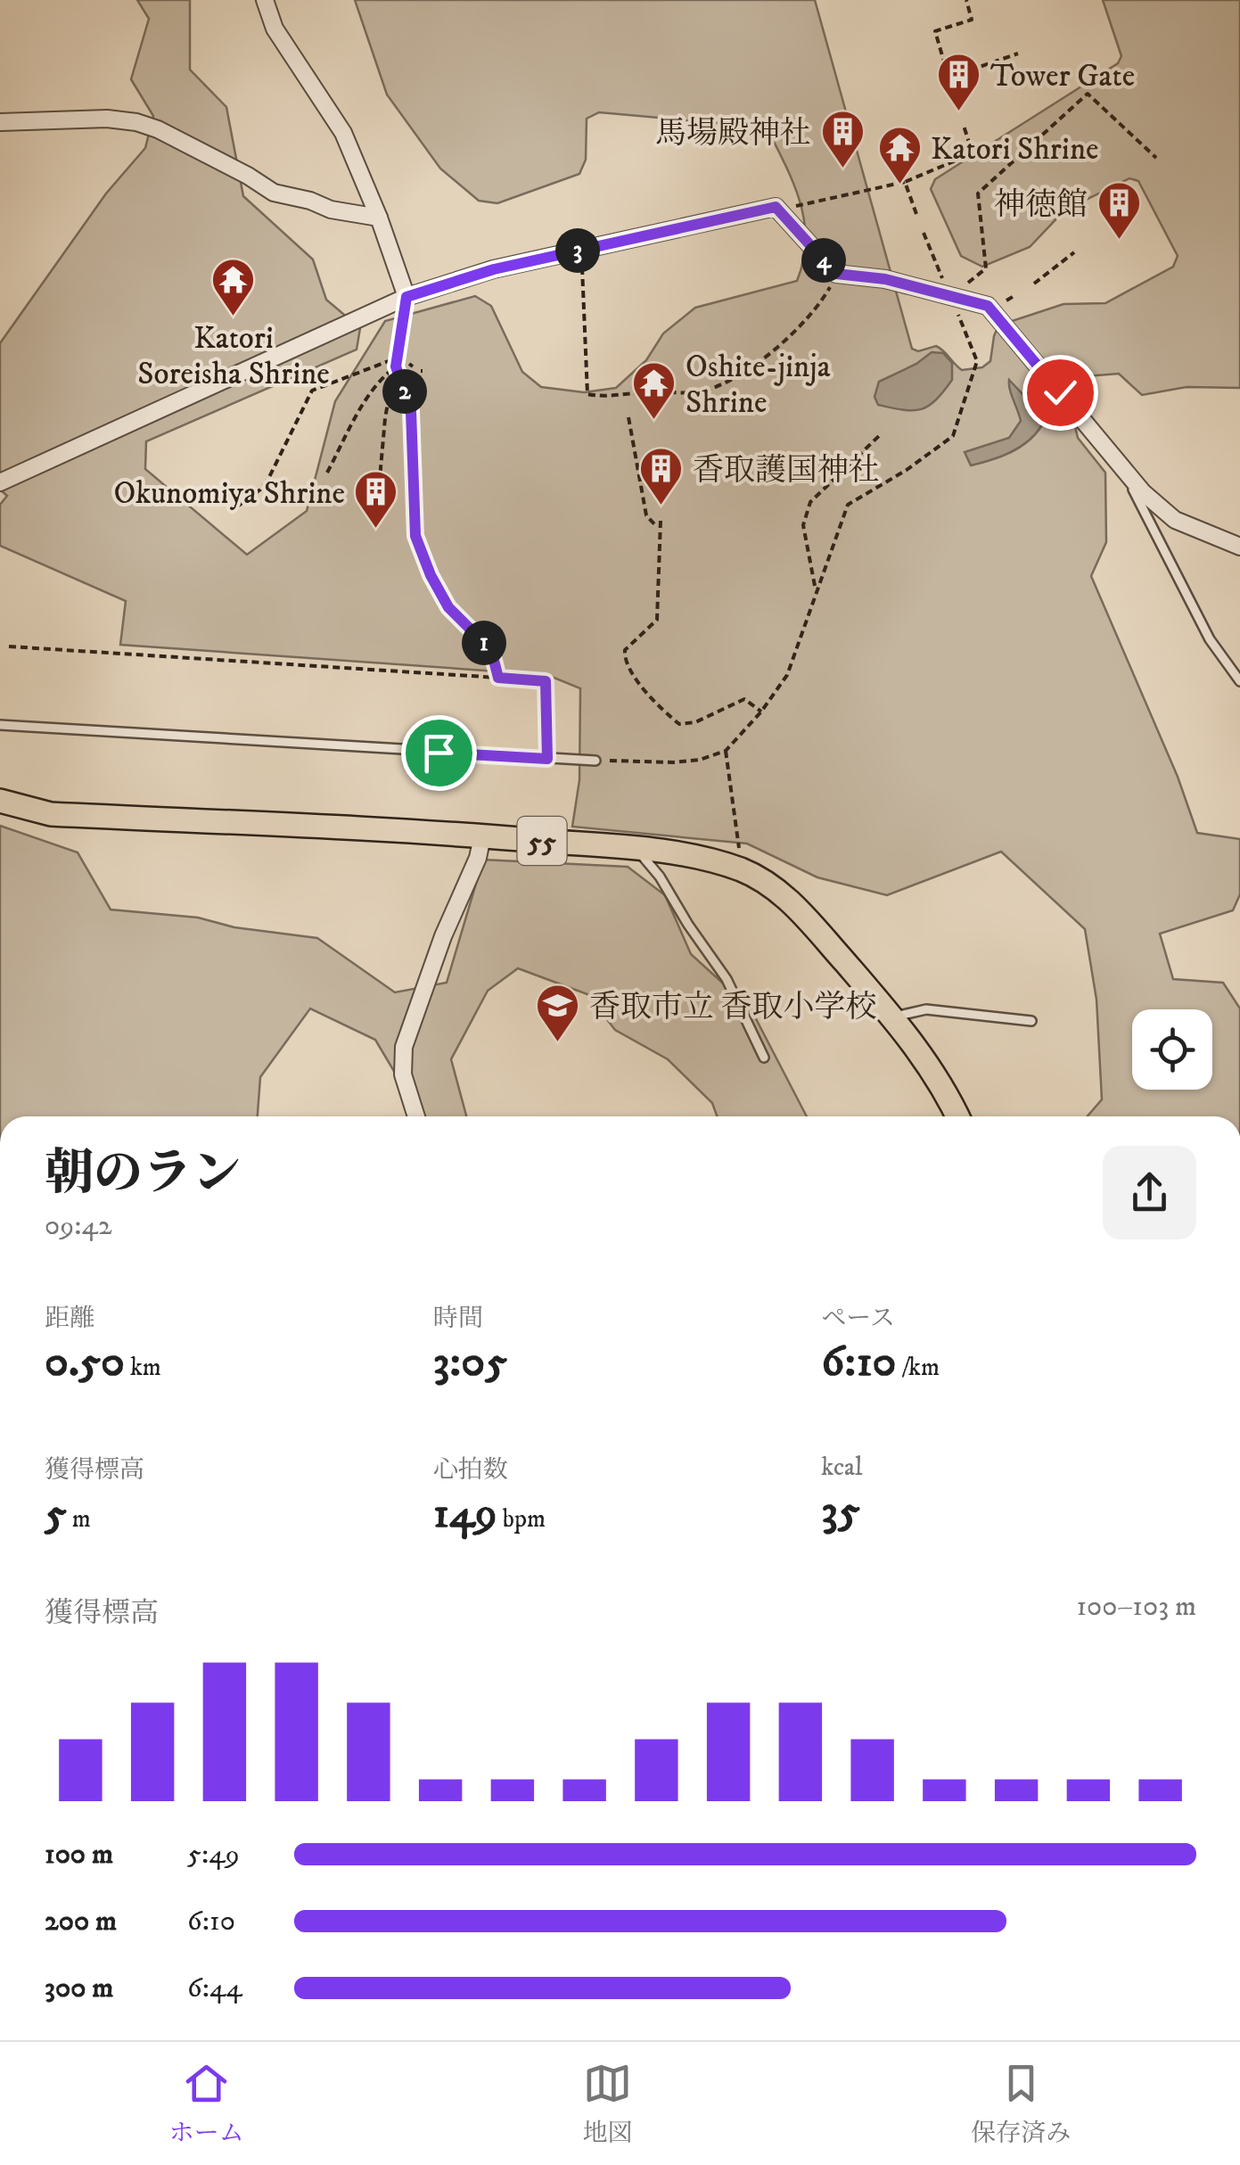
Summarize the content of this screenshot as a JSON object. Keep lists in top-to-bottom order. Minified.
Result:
{"streets":{"main road":["55"]},"places":{"building":["Tower Gate","馬場殿神社","神徳館","香取護国神社","Okunomiya Shrine"],"temple":["Katori Shrine","Katori Soreisha Shrine","Oshite-jinja Shrine"],"school or university":["香取市立 香取小学校"]},"page":{"pins":["3","4","2","1"],"heading":["朝のラン","09:42"],"stats":[["距離","0.50 km"],["時間","3:05"],["ペース","6:10 /km"],["獲得標高","5 m"],["心拍数","149 bpm"],["kcal","35"]],"chart":["獲得標高","100–103 m"],"list":[{"name":"100 m","note":"5:49"},{"name":"200 m","note":"6:10"},{"name":"300 m","note":"6:44"}],"tabs":["ホーム","地図","保存済み"]}}
